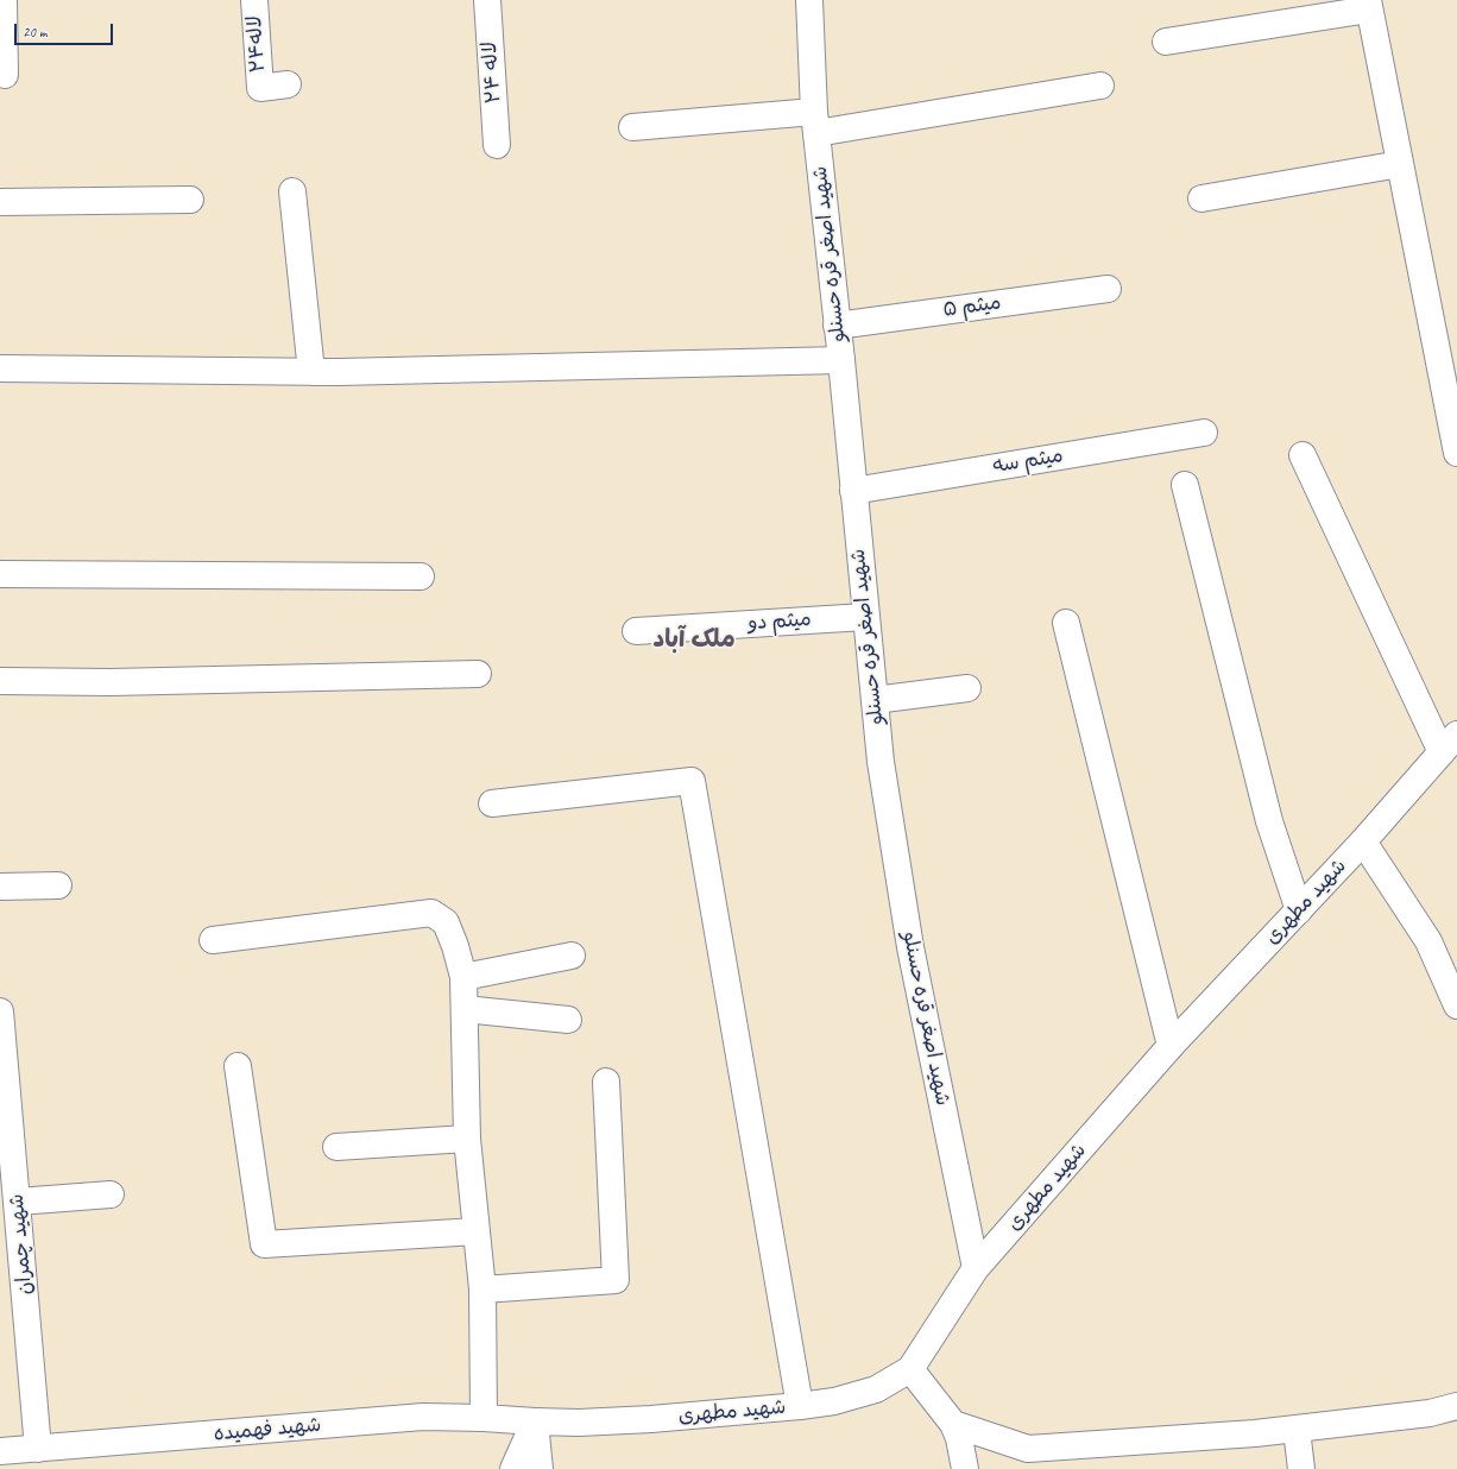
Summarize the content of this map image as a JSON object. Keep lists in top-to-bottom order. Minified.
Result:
{"streets":{"street":["لاله۲۴","لاله ۲۴","شهید اصغر قره حسنلو","میثم ۵","میثم سه","میثم دو","شهید مطهری","شهید چمران","شهید فهمیده"]},"crossings":[["شهید اصغر قره حسنلو","میثم ۵"],["شهید اصغر قره حسنلو","میثم سه"],["شهید اصغر قره حسنلو","میثم دو"],["شهید اصغر قره حسنلو","شهید مطهری"],["شهید مطهری","شهید فهمیده"],["شهید چمران","شهید فهمیده"]],"districts":["ملک آباد"],"scale_bar":"20 m"}
